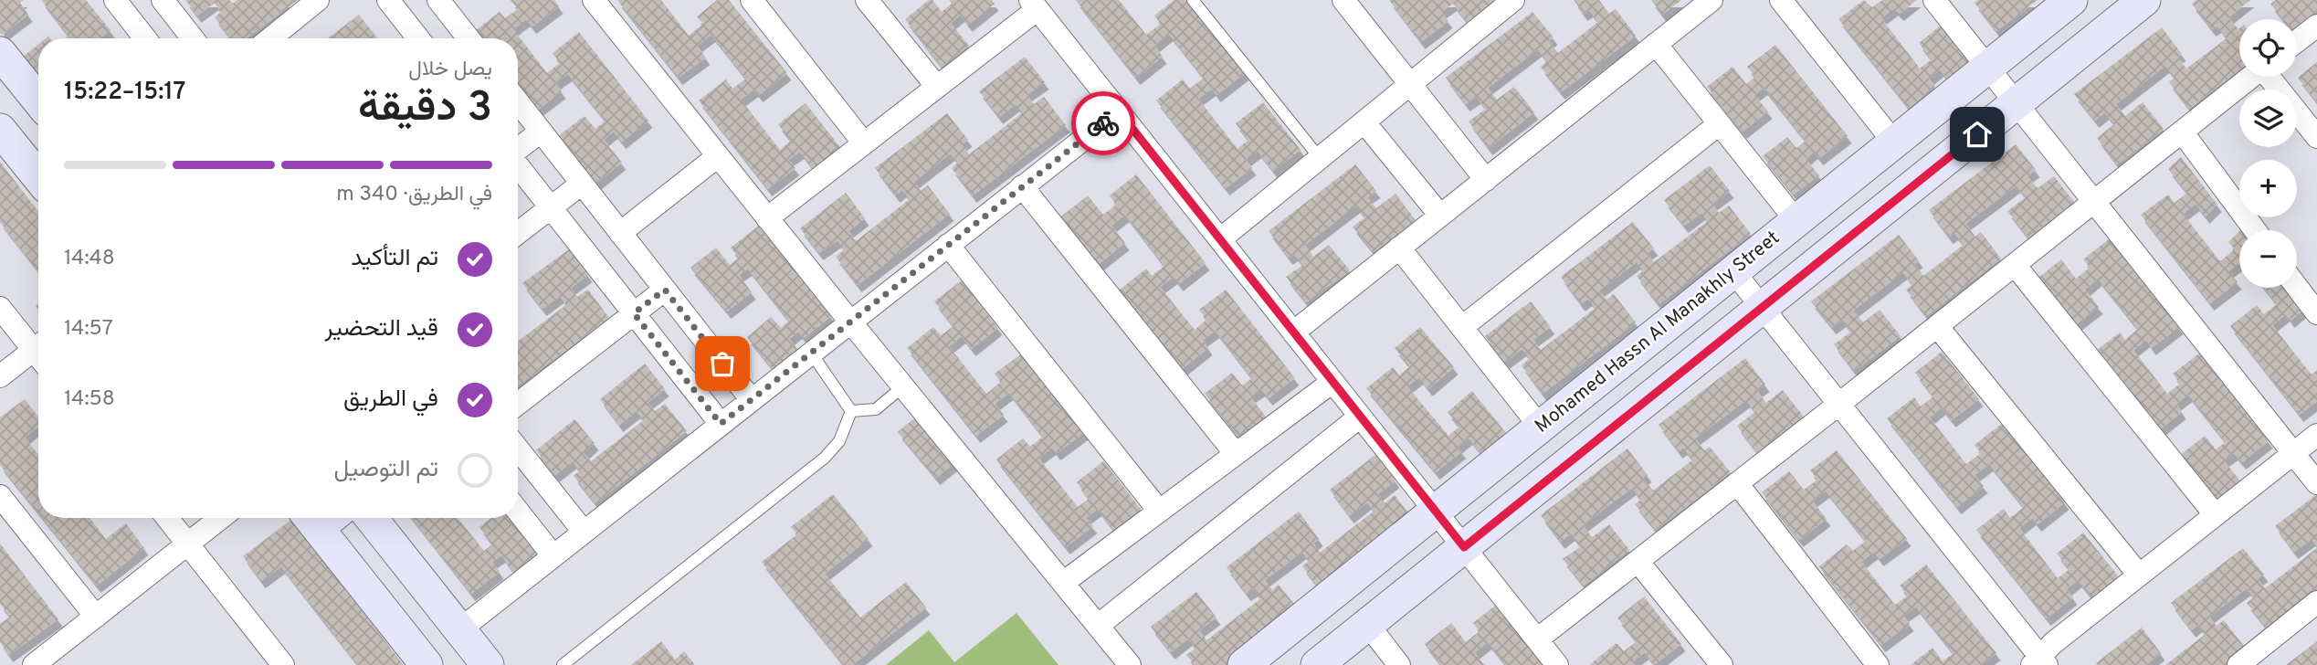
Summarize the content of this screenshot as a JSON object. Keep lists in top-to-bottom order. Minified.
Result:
{"streets":{"street":["Mohamed Hassn Al Manakhly Street"]},"page":{"map_buttons":["+","−"],"heading":["3 دقيقة","يصل خلال","15:17–15:22"],"bar":"في الطريق · 340 m","list":[["تم التأكيد","14:48"],["قيد التحضير","14:57"],["في الطريق","14:58"],"تم التوصيل"]}}
